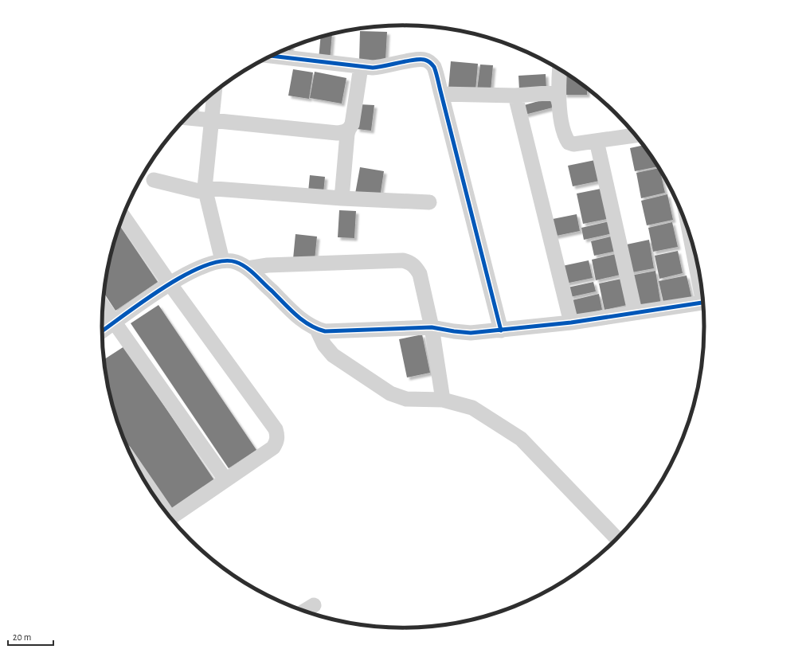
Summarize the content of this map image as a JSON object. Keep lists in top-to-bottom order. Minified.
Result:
{"scale_bar":"20 m"}
